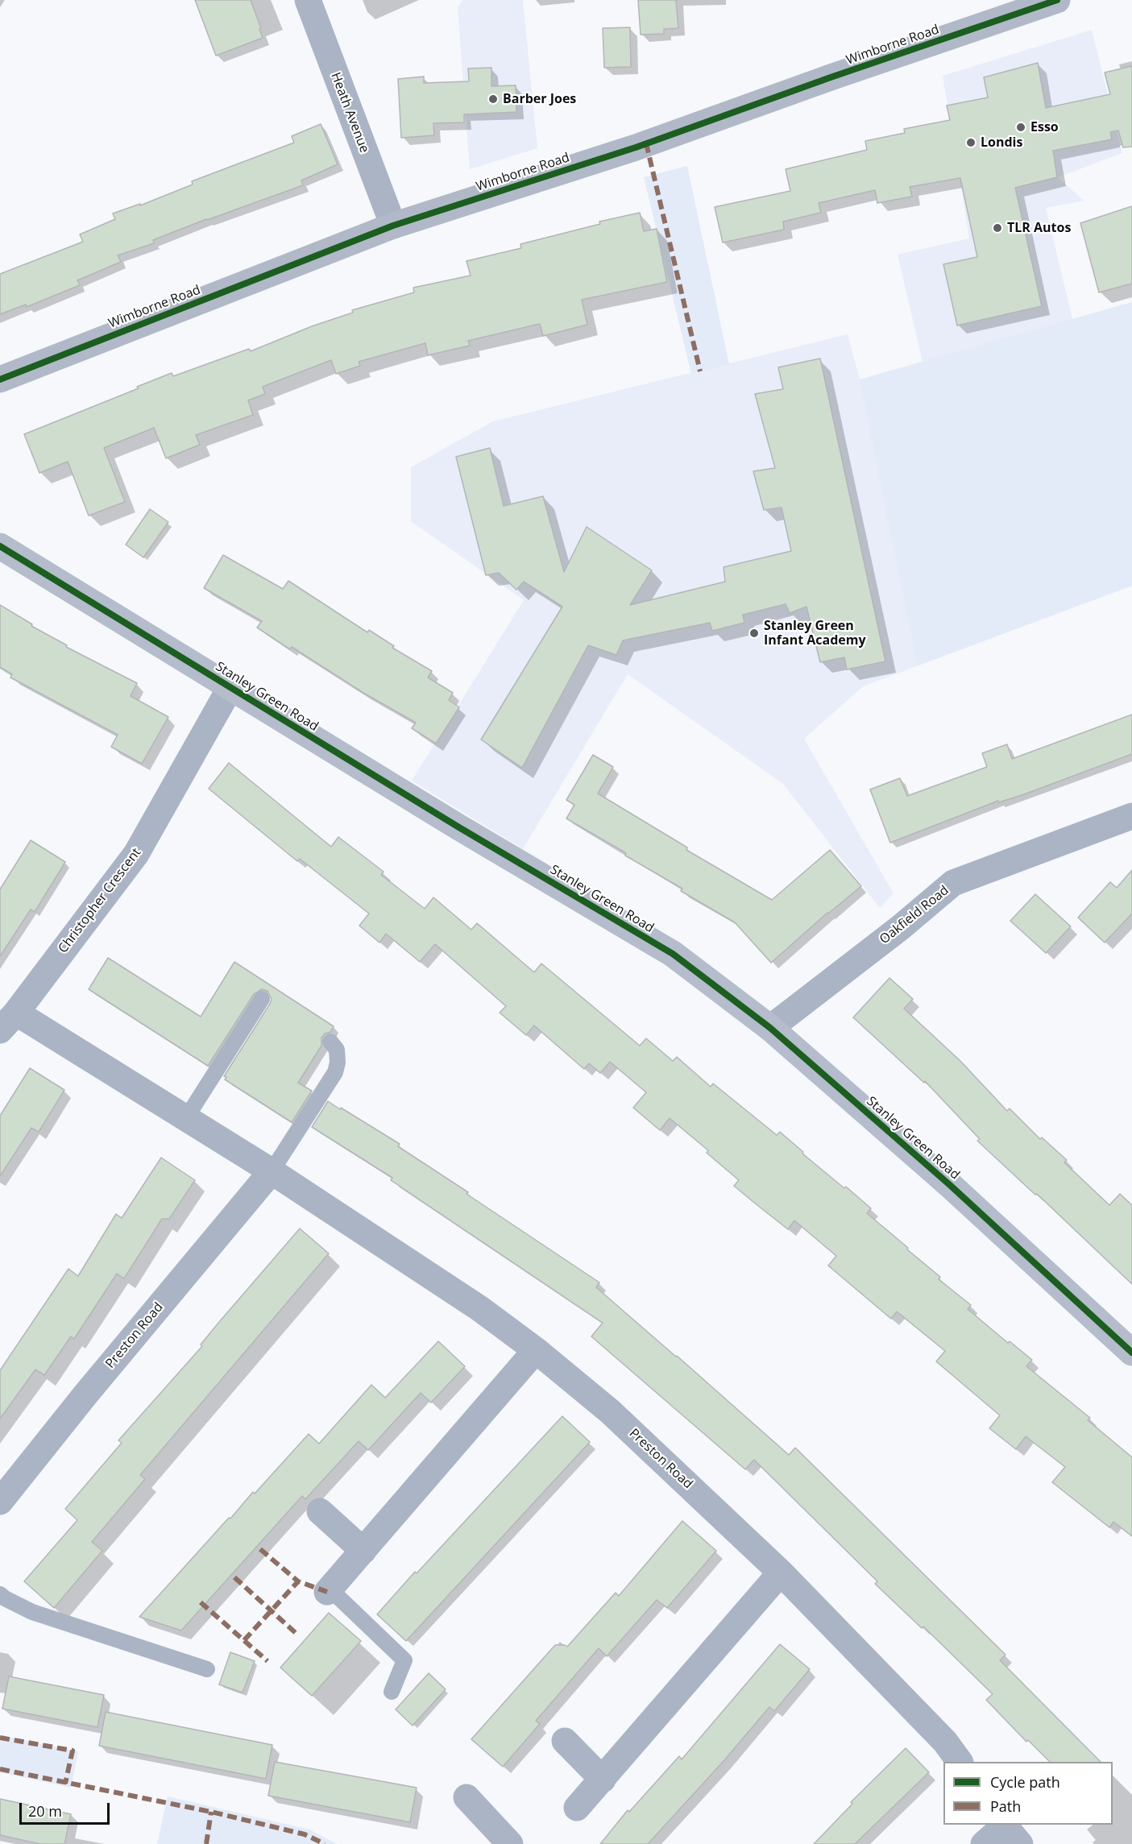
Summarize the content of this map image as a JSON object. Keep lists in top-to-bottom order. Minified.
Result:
{"streets":{"highway":["Wimborne Road"],"street":["Heath Avenue","Stanley Green Road","Christopher Crescent","Oakfield Road","Preston Road"]},"crossings":[["Wimborne Road","Heath Avenue"],["Stanley Green Road","Christopher Crescent"],["Stanley Green Road","Oakfield Road"],["Christopher Crescent","Preston Road"]],"places":["Barber Joes","Esso","Londis","TLR Autos","Stanley Green Infant Academy"],"legend":["Cycle path","Path"],"scale_bar":"20 m"}
